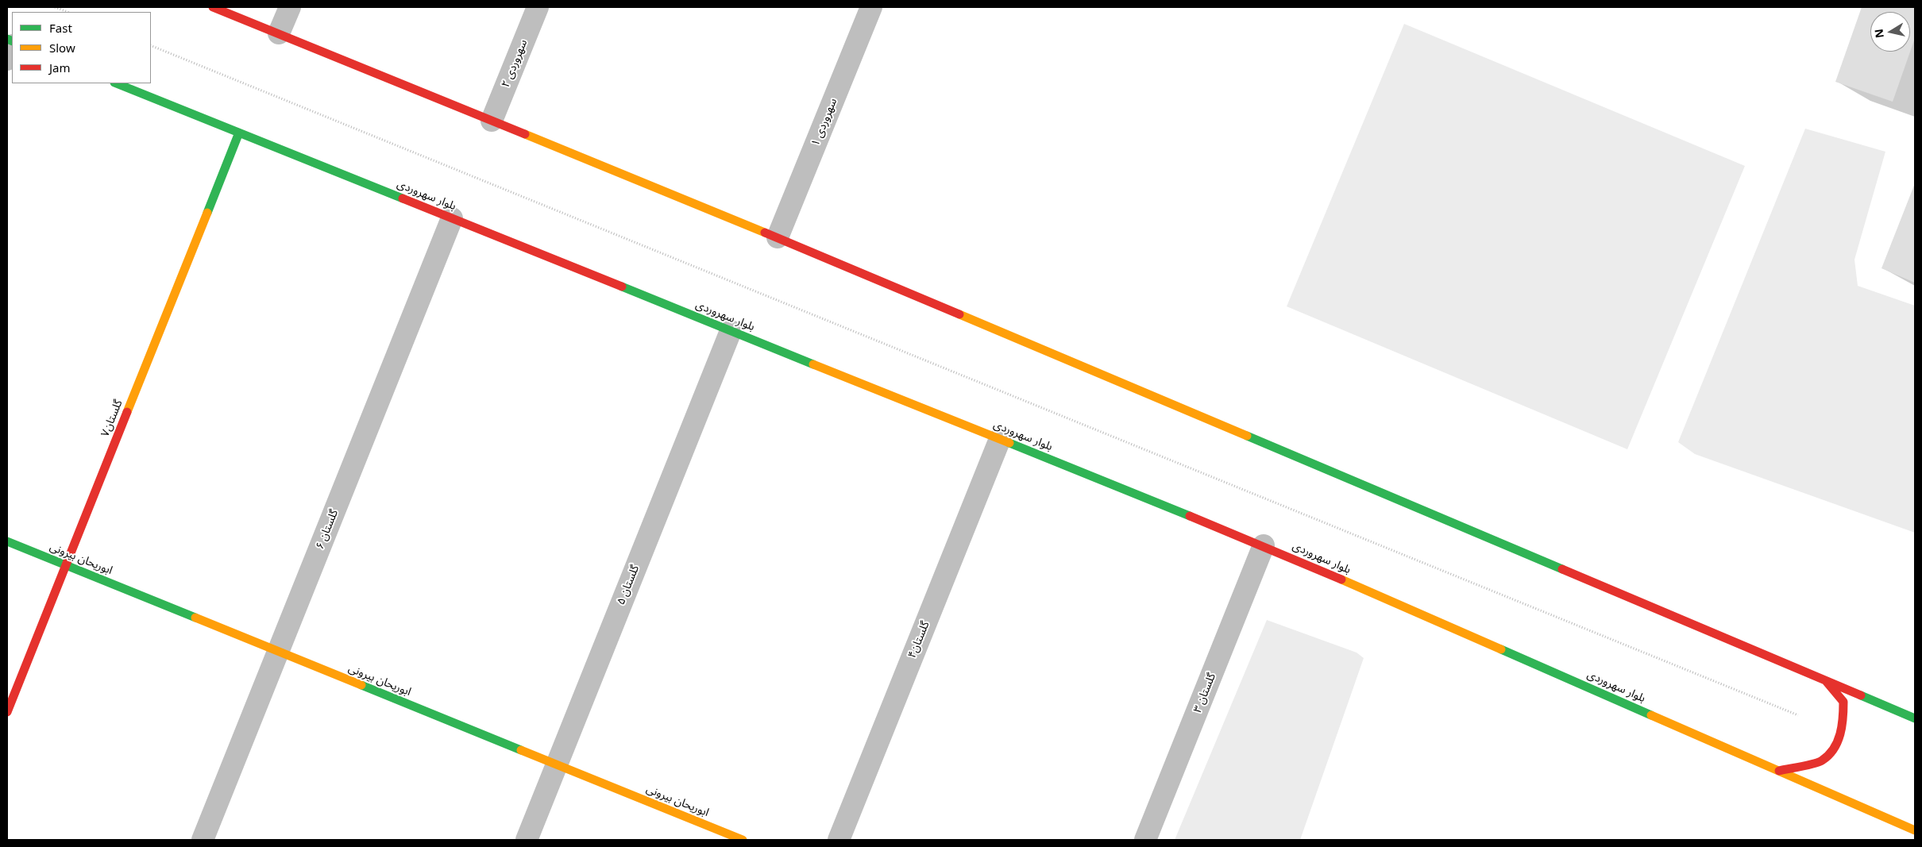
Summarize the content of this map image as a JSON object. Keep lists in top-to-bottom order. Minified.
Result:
{"streets":{"main road":["بلوار سهروردی","گلستان۷","ابوریحان بیرونی"],"street":["سهروردی ۲","سهروردی ۱","گلستان ۶","گلستان ۵","گلستان۴","گلستان ۳"]},"crossings":[["بلوار سهروردی","گلستان۷"],["بلوار سهروردی","گلستان ۶"],["بلوار سهروردی","گلستان ۵"],["بلوار سهروردی","گلستان۴"],["بلوار سهروردی","گلستان ۳"],["گلستان۷","ابوریحان بیرونی"],["گلستان ۶","ابوریحان بیرونی"],["ابوریحان بیرونی","گلستان ۵"]],"legend":["Fast","Slow","Jam"],"north":"left"}
